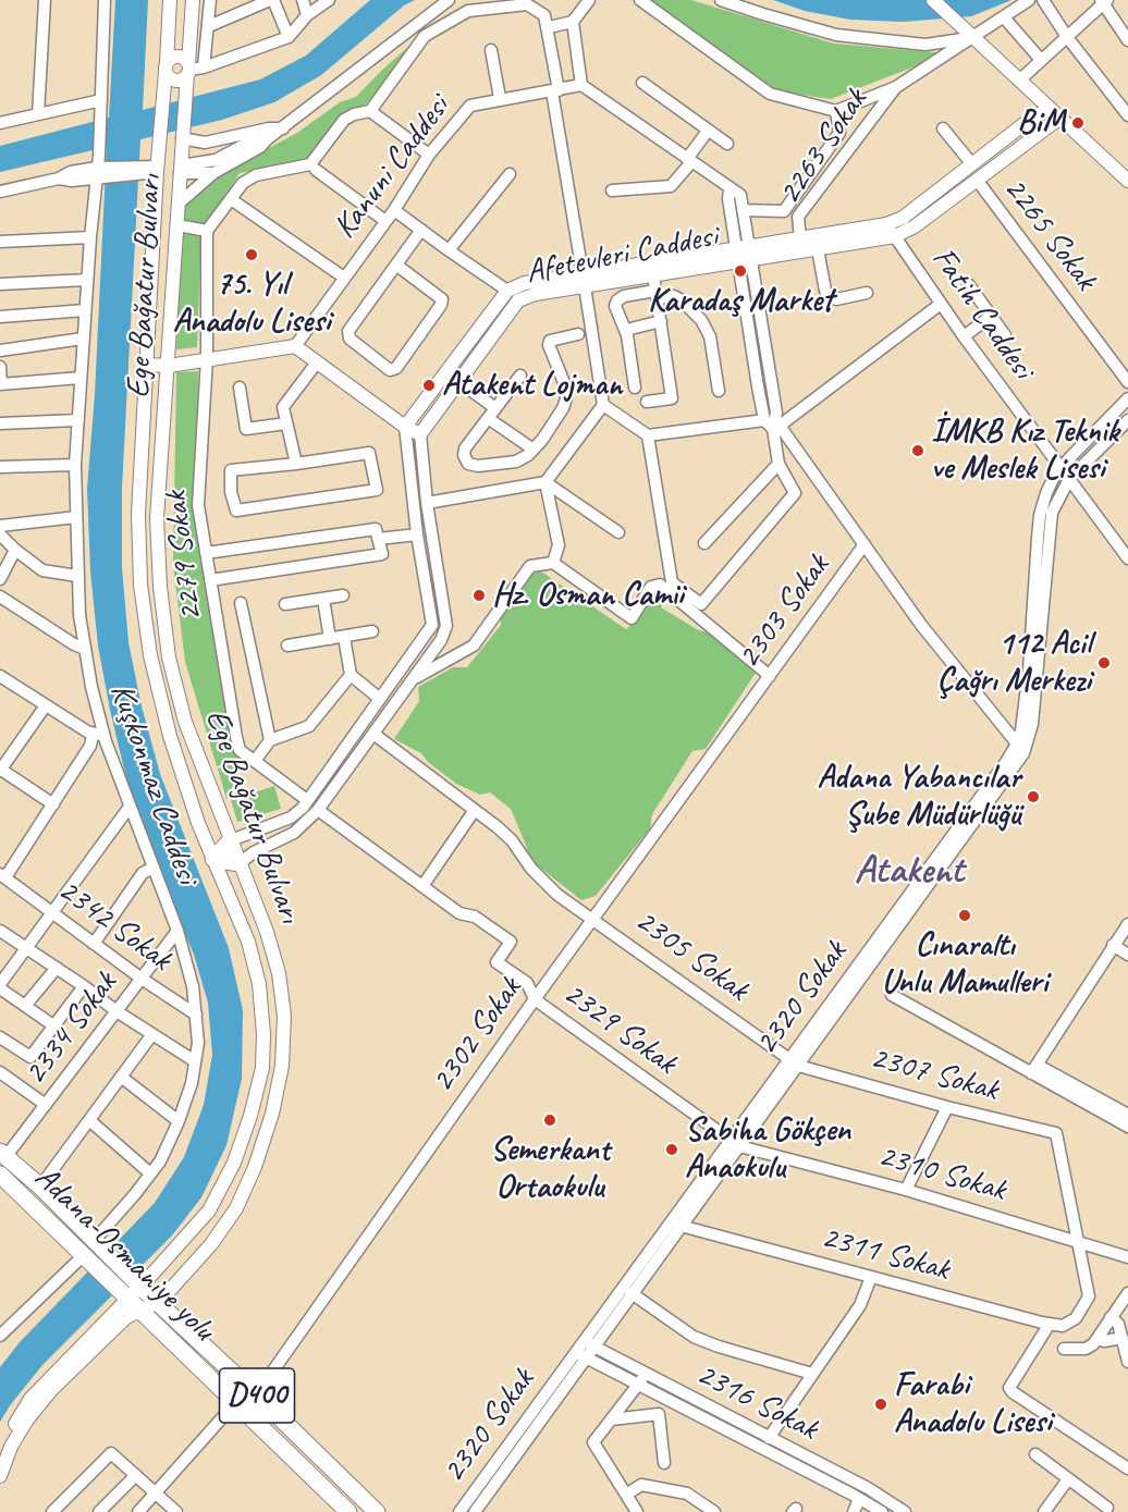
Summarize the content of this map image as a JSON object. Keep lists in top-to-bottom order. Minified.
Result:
{"streets":{"highway":["Adana-Osmaniye yolu","D400"],"main road":["Afetevleri Caddesi","Ege Bağatur Bulvarı"],"street":["2263 Sokak","Kanuni Caddesi","2265 Sokak","Fatih Caddesi","2279 Sokak","2303 Sokak","Kuşkonmaz Caddesi","2342 Sokak","2305 Sokak","2320 Sokak","2334 Sokak","2329 Sokak","2302 Sokak","2307 Sokak","2310 Sokak","2311 Sokak","2316 Sokak"]},"crossings":[["2263 Sokak","Afetevleri Caddesi"],["2265 Sokak","Afetevleri Caddesi"],["Afetevleri Caddesi","Fatih Caddesi"],["Ege Bağatur Bulvarı","Adana-Osmaniye yolu"],["Fatih Caddesi","2320 Sokak"],["2303 Sokak","2302 Sokak"],["Kuşkonmaz Caddesi","2342 Sokak"],["Kuşkonmaz Caddesi","2334 Sokak"],["Kuşkonmaz Caddesi","Adana-Osmaniye yolu"],["Kuşkonmaz Caddesi","D400"],["2342 Sokak","2334 Sokak"],["2305 Sokak","2320 Sokak"],["2305 Sokak","2302 Sokak"],["2305 Sokak","2307 Sokak"],["2320 Sokak","2329 Sokak"],["2320 Sokak","2307 Sokak"],["2320 Sokak","2310 Sokak"],["2320 Sokak","2311 Sokak"],["2320 Sokak","2316 Sokak"],["2334 Sokak","D400"],["2329 Sokak","2302 Sokak"],["2329 Sokak","2310 Sokak"],["2302 Sokak","Adana-Osmaniye yolu"],["2307 Sokak","2310 Sokak"],["2307 Sokak","2311 Sokak"],["2310 Sokak","2311 Sokak"],["Adana-Osmaniye yolu","D400"]],"districts":["Atakent"],"places":["BiM","75. Yıl Anadolu Lisesi","Karadaş Market","Atakent Lojman","İMKB Kız Teknik ve Meslek Lisesi","Hz. Osman Camii","112 Acil Çağrı Merkezi","Adana Yabancılar Şube Müdürlüğü","Cınaraltı Unlu Mamulleri","Semerkant Ortaokulu","Sabiha Gökçen Anaokulu","Farabi Anadolu Lisesi"]}
